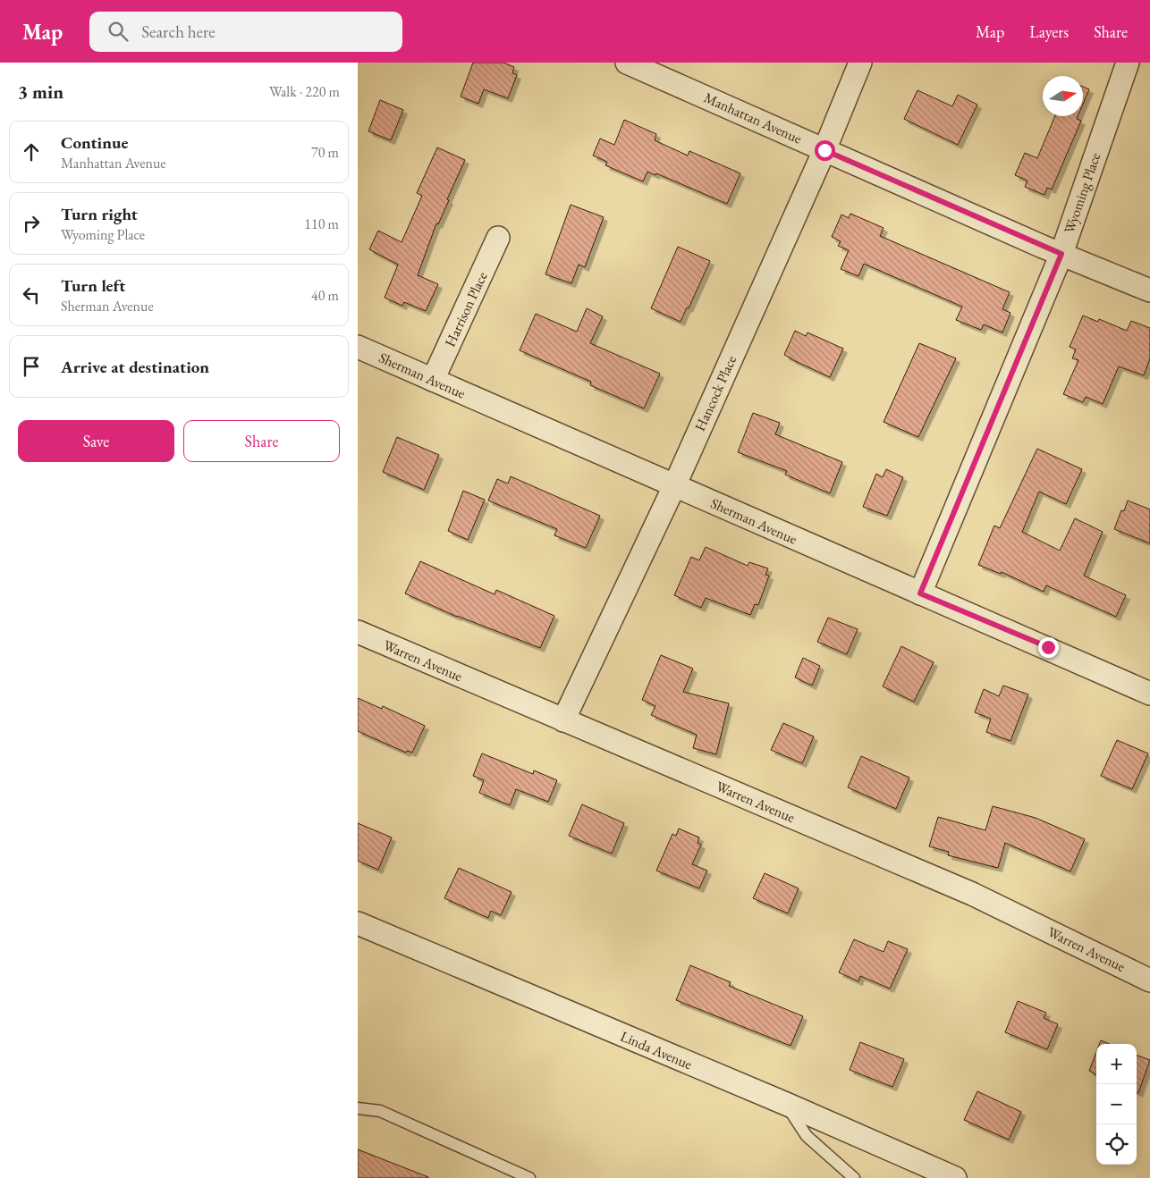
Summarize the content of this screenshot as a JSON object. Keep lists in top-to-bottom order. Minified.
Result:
{"streets":{"street":["Manhattan Avenue","Wyoming Place","Harrison Place","Sherman Avenue","Hancock Place","Warren Avenue","Linda Avenue"]},"crossings":[["Manhattan Avenue","Wyoming Place"],["Manhattan Avenue","Hancock Place"],["Wyoming Place","Sherman Avenue"],["Harrison Place","Sherman Avenue"],["Sherman Avenue","Hancock Place"],["Hancock Place","Warren Avenue"]],"north":"right","page":{"header":"Map","search":"Search here","nav":["Map","Layers","Share"],"heading":["3 min","Walk · 220 m"],"list":[["Continue","Manhattan Avenue","70 m"],["Turn right","Wyoming Place","110 m"],["Turn left","Sherman Avenue","40 m"],"Arrive at destination"],"buttons":["Save","Share"],"map_buttons":["+","−"]}}
